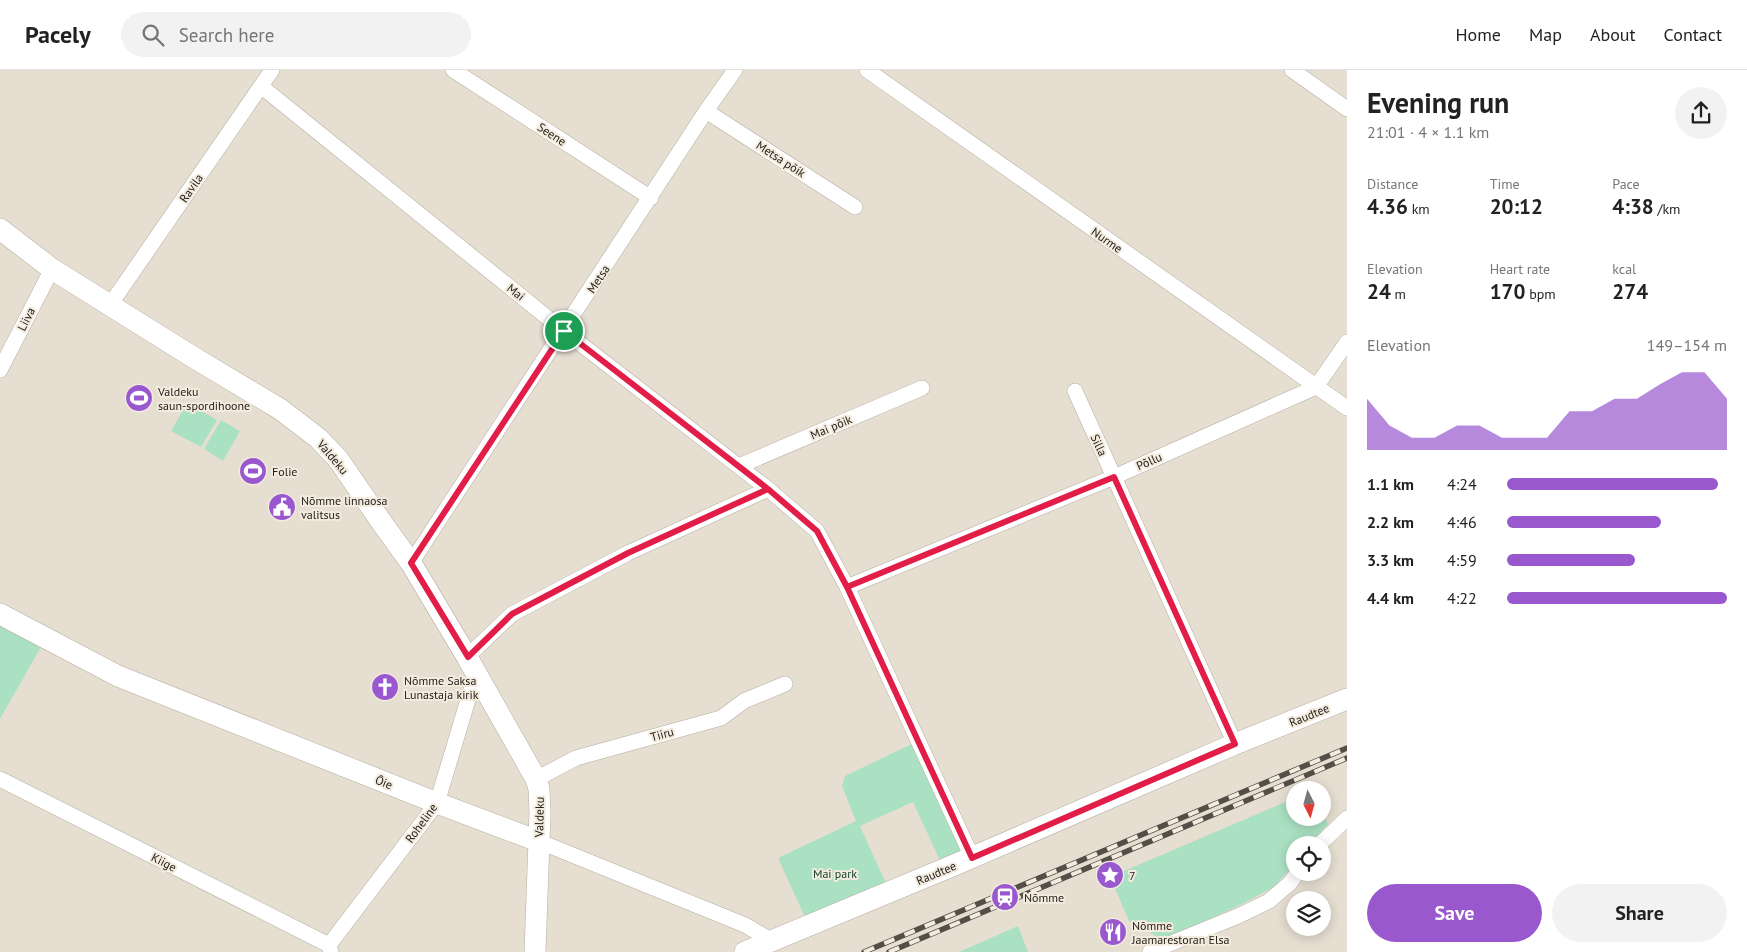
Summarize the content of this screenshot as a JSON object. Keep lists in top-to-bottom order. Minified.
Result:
{"streets":{"street":["Seene","Metsa põik","Ravila","Nurme","Metsa","Mai","Liiva","Mai põik","Silla","Valdeku","Põllu","Raudtee","Tiiru","Õie","Roheline","Kiige"]},"crossings":[["Seene","Metsa"],["Metsa põik","Metsa"],["Ravila","Mai"],["Ravila","Valdeku"],["Nurme","Põllu"],["Metsa","Mai"],["Metsa","Valdeku"],["Mai","Mai põik"],["Mai","Põllu"],["Mai","Raudtee"],["Mai","Roheline"],["Liiva","Valdeku"],["Silla","Põllu"],["Silla","Raudtee"],["Valdeku","Tiiru"],["Valdeku","Õie"],["Valdeku","Roheline"],["Raudtee","Õie"],["Õie","Roheline"],["Roheline","Kiige"]],"parks":["Mai park"],"places":{"sports":["Valdeku saun-spordihoone","Folie"],"public building":["Nõmme linnaosa valitsus"],"church":["Nõmme Saksa Lunastaja kirik"],"place":["7"],"station":["Nõmme"],"restaurant":["Nõmme Jaamarestoran Elsa"]},"north":"bottom","page":{"header":"Pacely","search":"Search here","nav":["Home","Map","About","Contact"],"heading":["Evening run","21:01 · 4 × 1.1 km"],"stats":[["Distance","4.36 km"],["Time","20:12"],["Pace","4:38 /km"],["Elevation","24 m"],["Heart rate","170 bpm"],["kcal","274"]],"chart":["Elevation","149–154 m"],"list":[{"name":"1.1 km","note":"4:24"},{"name":"2.2 km","note":"4:46"},{"name":"3.3 km","note":"4:59"},{"name":"4.4 km","note":"4:22"}],"buttons":["Save","Share"]}}
